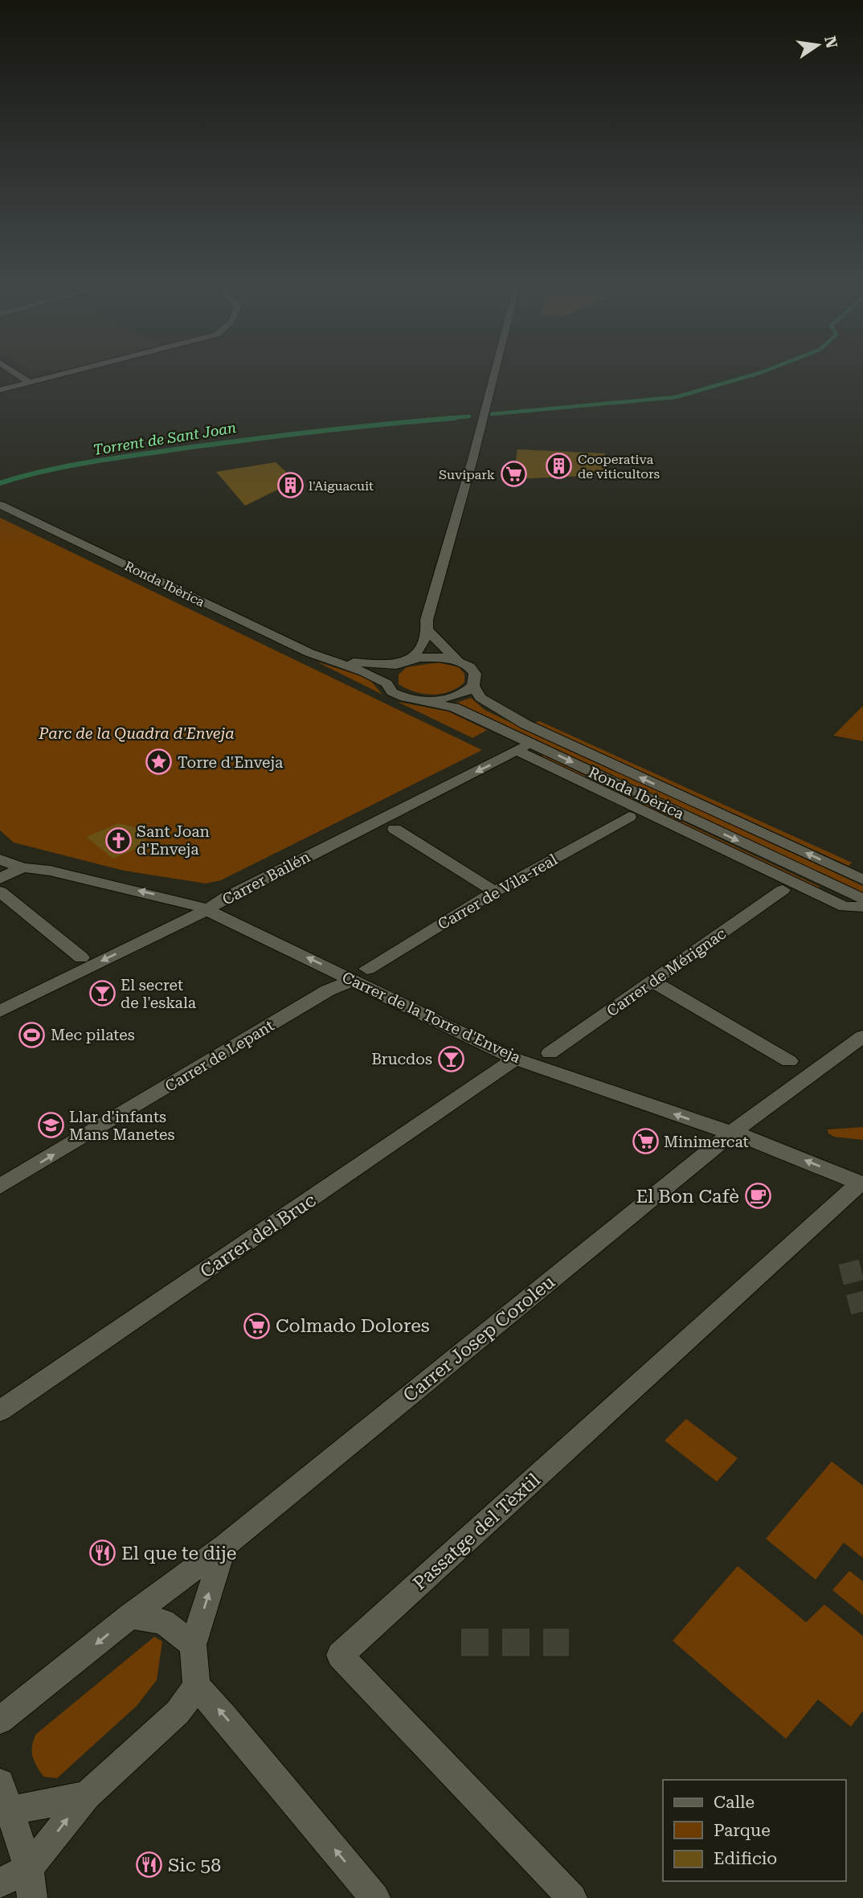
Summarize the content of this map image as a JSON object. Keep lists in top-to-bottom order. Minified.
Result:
{"streets":{"street":["Ronda Ibèrica","Carrer Bailén","Carrer de Vila-real","Carrer de Mérignac","Carrer de la Torre d'Enveja","Carrer de Lepant","Carrer del Bruc","Carrer Josep Coroleu","Passatge del Tèxtil"]},"crossings":[["Ronda Ibèrica","Carrer Bailén"],["Carrer Bailén","Carrer de la Torre d'Enveja"],["Carrer de Vila-real","Carrer de la Torre d'Enveja"],["Carrer de Vila-real","Carrer de Lepant"],["Carrer de la Torre d'Enveja","Carrer de Lepant"],["Carrer de la Torre d'Enveja","Carrer del Bruc"],["Carrer de la Torre d'Enveja","Carrer Josep Coroleu"],["Carrer de la Torre d'Enveja","Passatge del Tèxtil"]],"one_way":["Carrer Bailén","Carrer de Lepant"],"water":["Torrent de Sant Joan"],"parks":["Parc de la Quadra d'Enveja"],"places":{"building":["Cooperativa de viticultors","l'Aiguacuit"],"supermarket":["Suvipark","Minimercat","Colmado Dolores"],"place":["Torre d'Enveja"],"church":["Sant Joan d'Enveja"],"bar":["El secret de l'eskala","Brucdos"],"sports":["Mec pilates"],"school or university":["Llar d'infants Mans Manetes"],"cafe":["El Bon Cafè"],"restaurant":["El que te dije","Sic 58"]},"legend":["Calle","Parque","Edificio"],"north":"right"}
